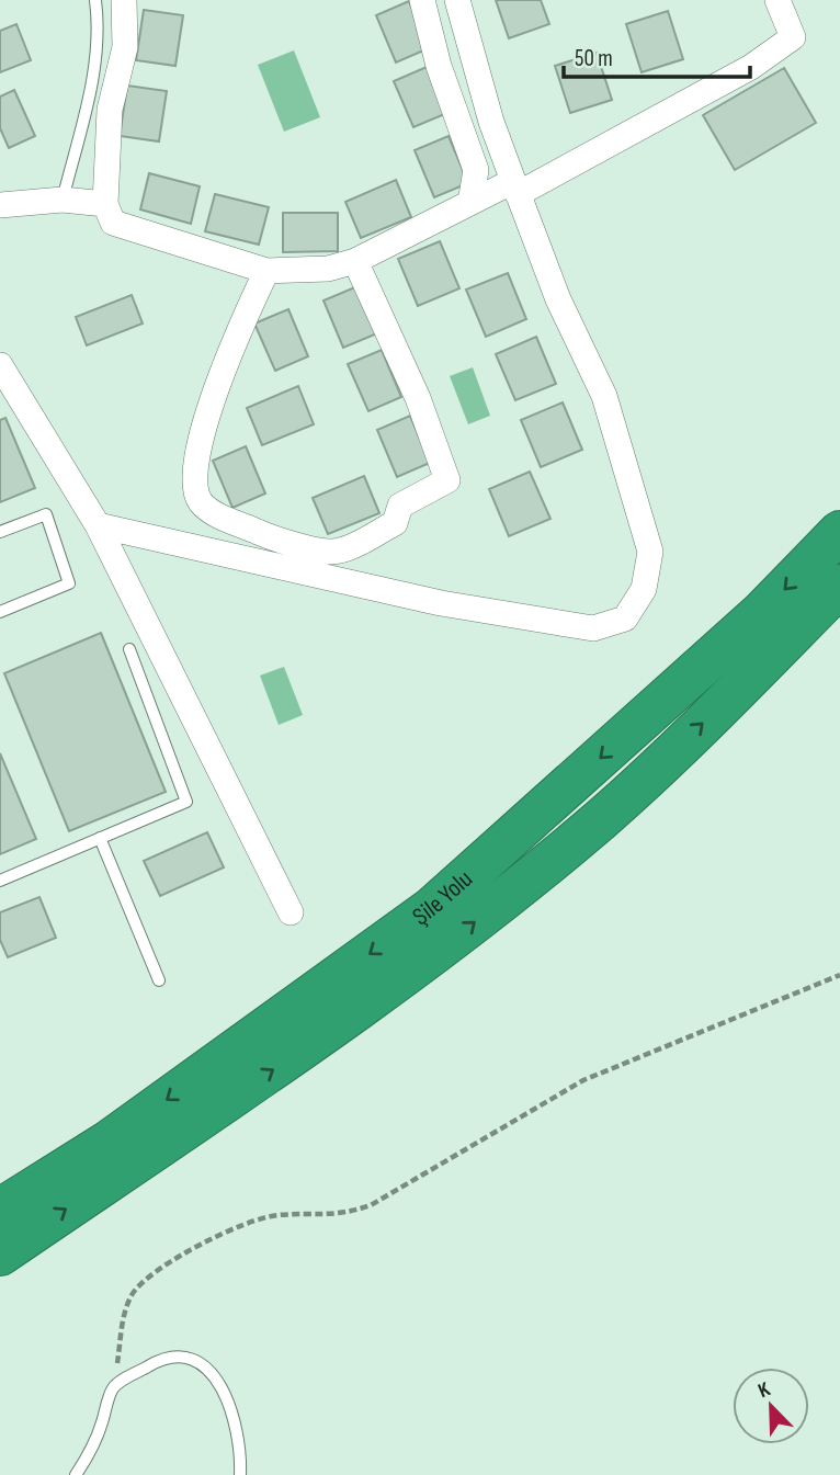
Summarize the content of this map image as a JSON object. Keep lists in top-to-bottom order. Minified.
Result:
{"streets":{"highway":["Şile Yolu"]},"scale_bar":"50 m","north":"top left"}
